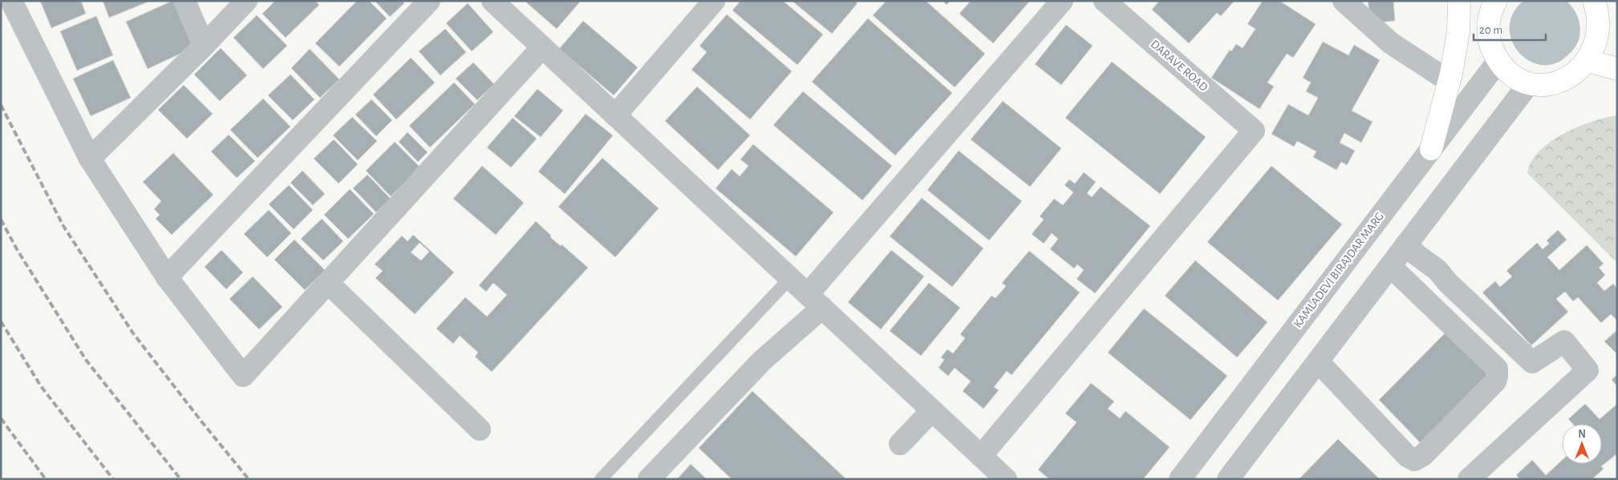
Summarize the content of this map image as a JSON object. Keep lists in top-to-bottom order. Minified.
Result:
{"streets":{"street":["DARAVE ROAD","KAMLADEVI BIRAJDAR MARG"]},"scale_bar":"20 m","north":"top"}
